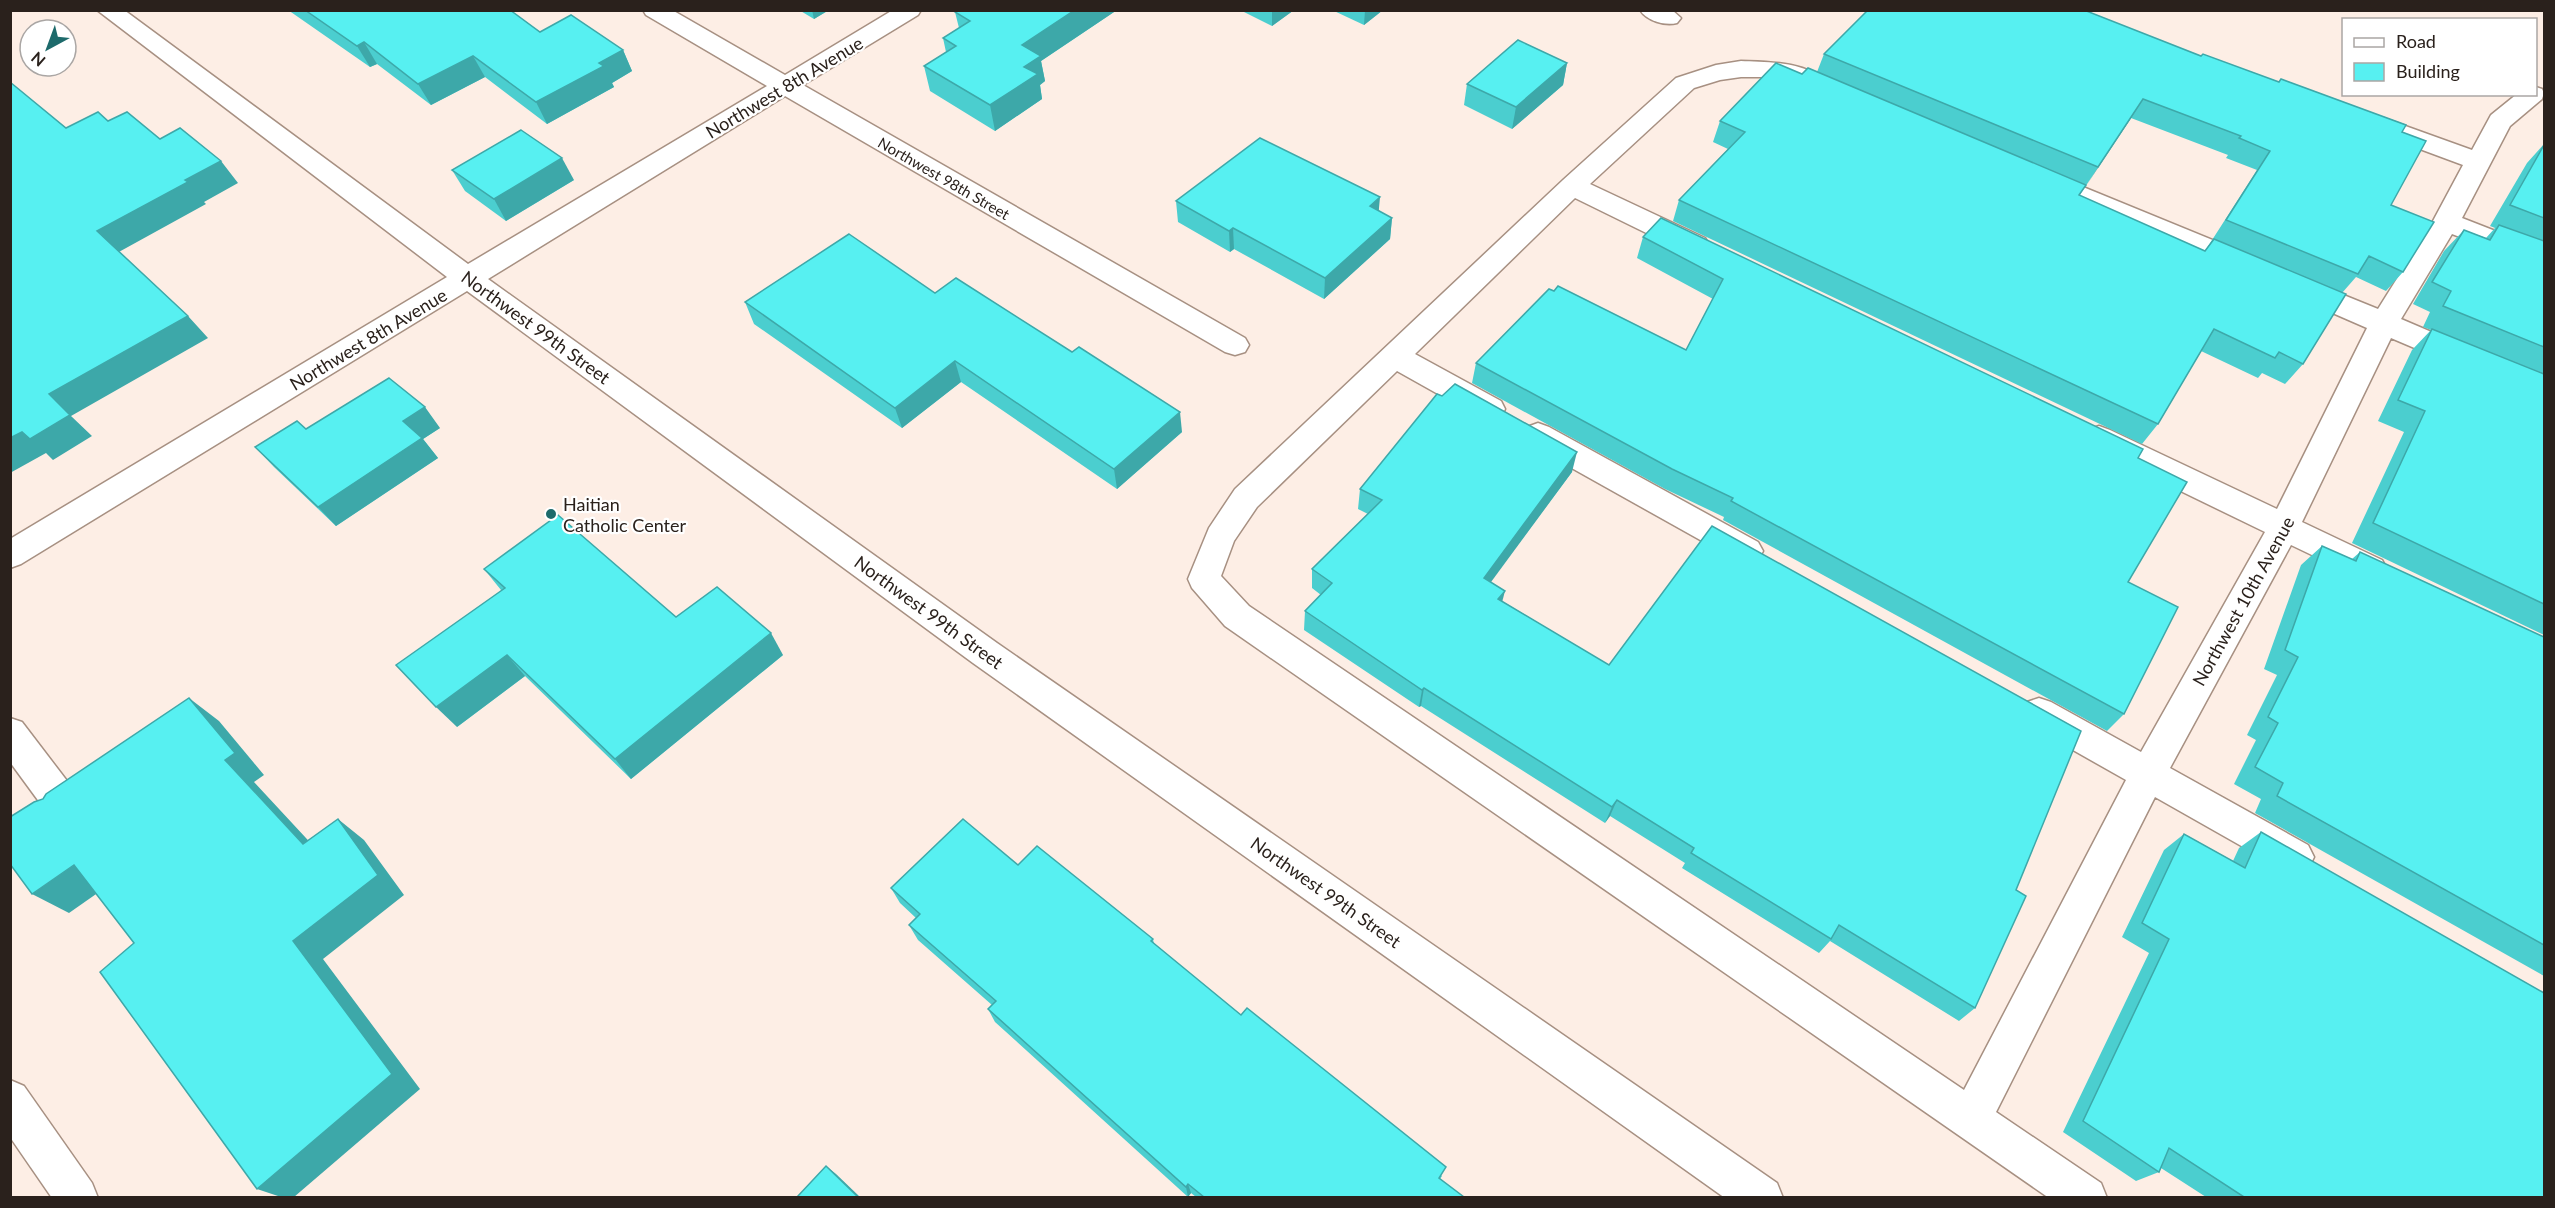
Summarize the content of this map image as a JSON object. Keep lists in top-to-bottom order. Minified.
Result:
{"streets":{"street":["Northwest 8th Avenue","Northwest 98th Street","Northwest 99th Street","Northwest 10th Avenue"]},"crossings":[["Northwest 8th Avenue","Northwest 98th Street"],["Northwest 8th Avenue","Northwest 99th Street"]],"places":["Haitian Catholic Center"],"legend":["Road","Building"],"north":"bottom left"}
